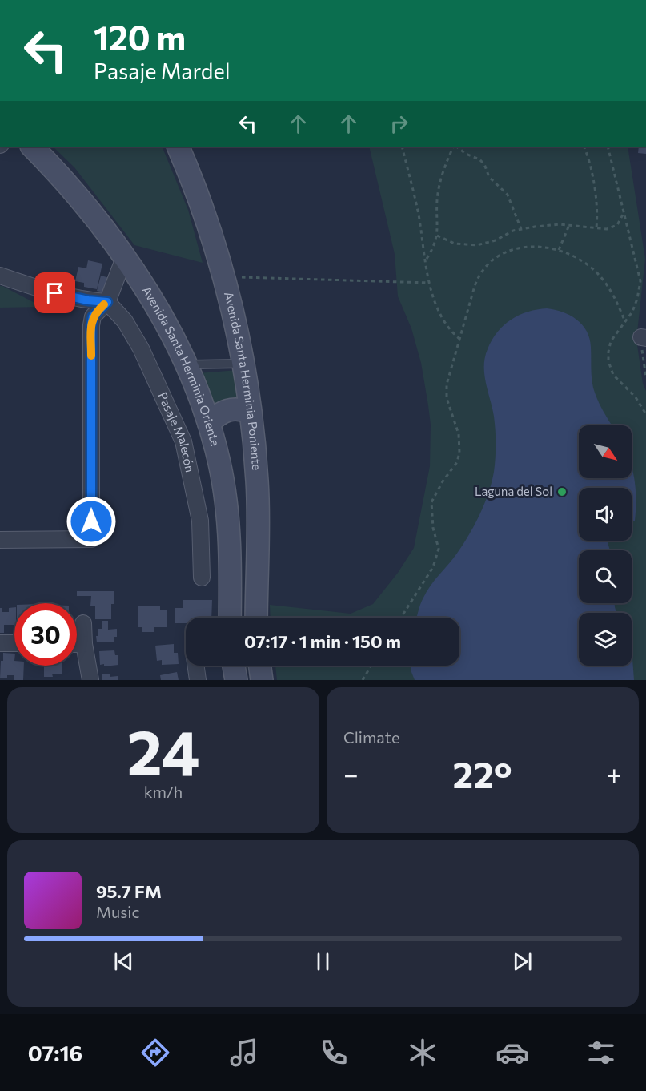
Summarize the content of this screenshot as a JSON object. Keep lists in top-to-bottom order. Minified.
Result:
{"streets":{"street":["Avenida Santa Herminia Oriente","Avenida Santa Herminia Poniente","Pasaje Malecón"]},"places":["Laguna del Sol"],"north":"bottom right","page":{"turn":["120 m","Pasaje Mardel"],"limit":"30","trip":"07:17 · 1 min · 150 m","tile":[["24","km/h"],"Climate"],"heat":["−","22°","+"],"song":["95.7 FM","Music"],"tabs":"07:16"}}
